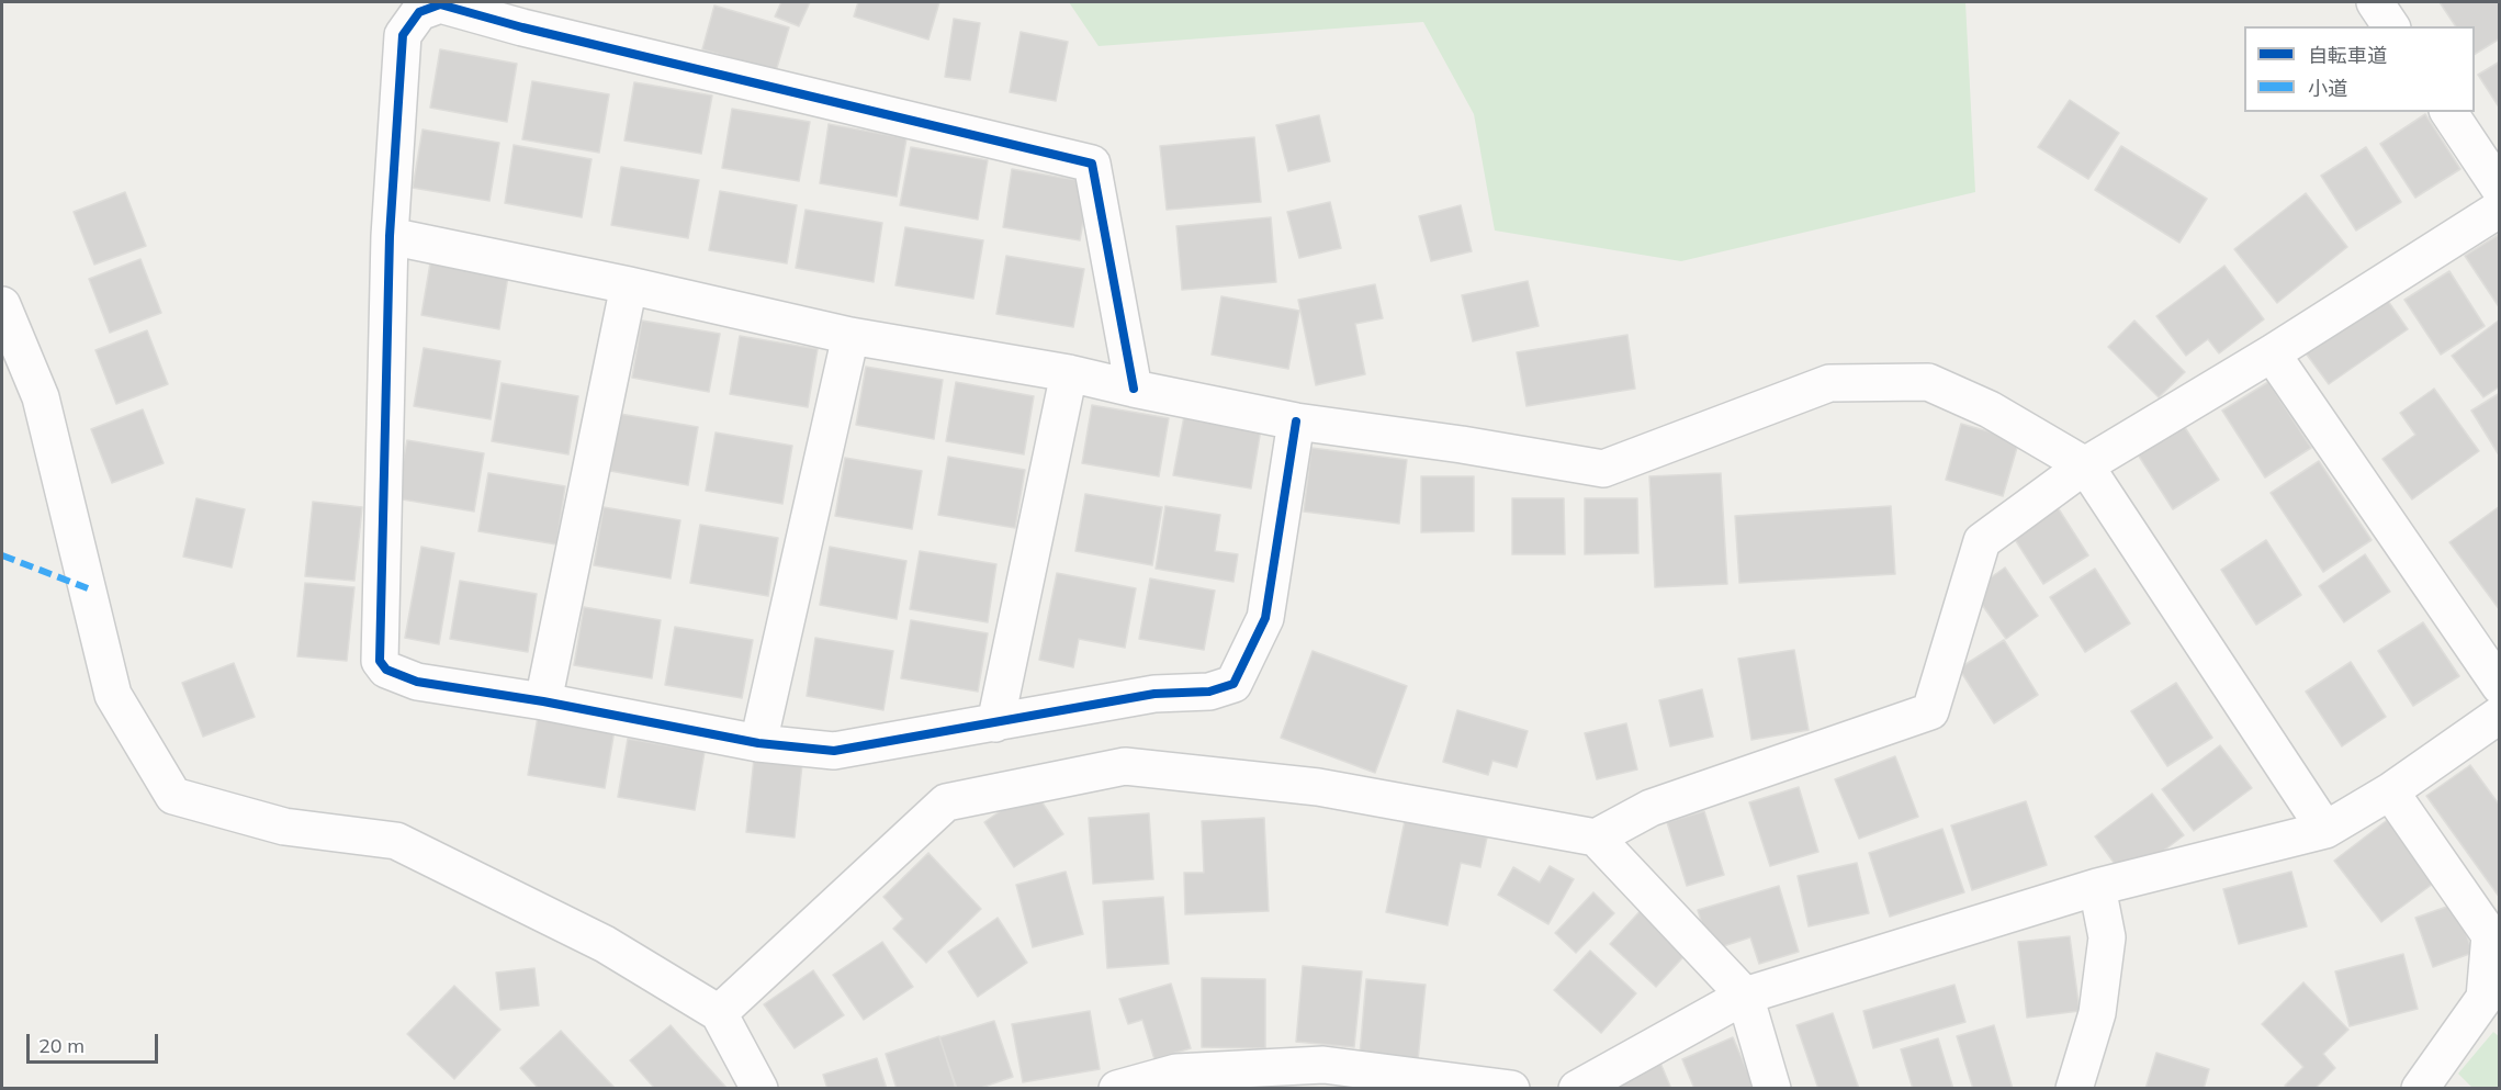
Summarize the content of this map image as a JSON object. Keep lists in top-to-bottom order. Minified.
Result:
{"legend":["自転車道","小道"],"scale_bar":"20 m"}
